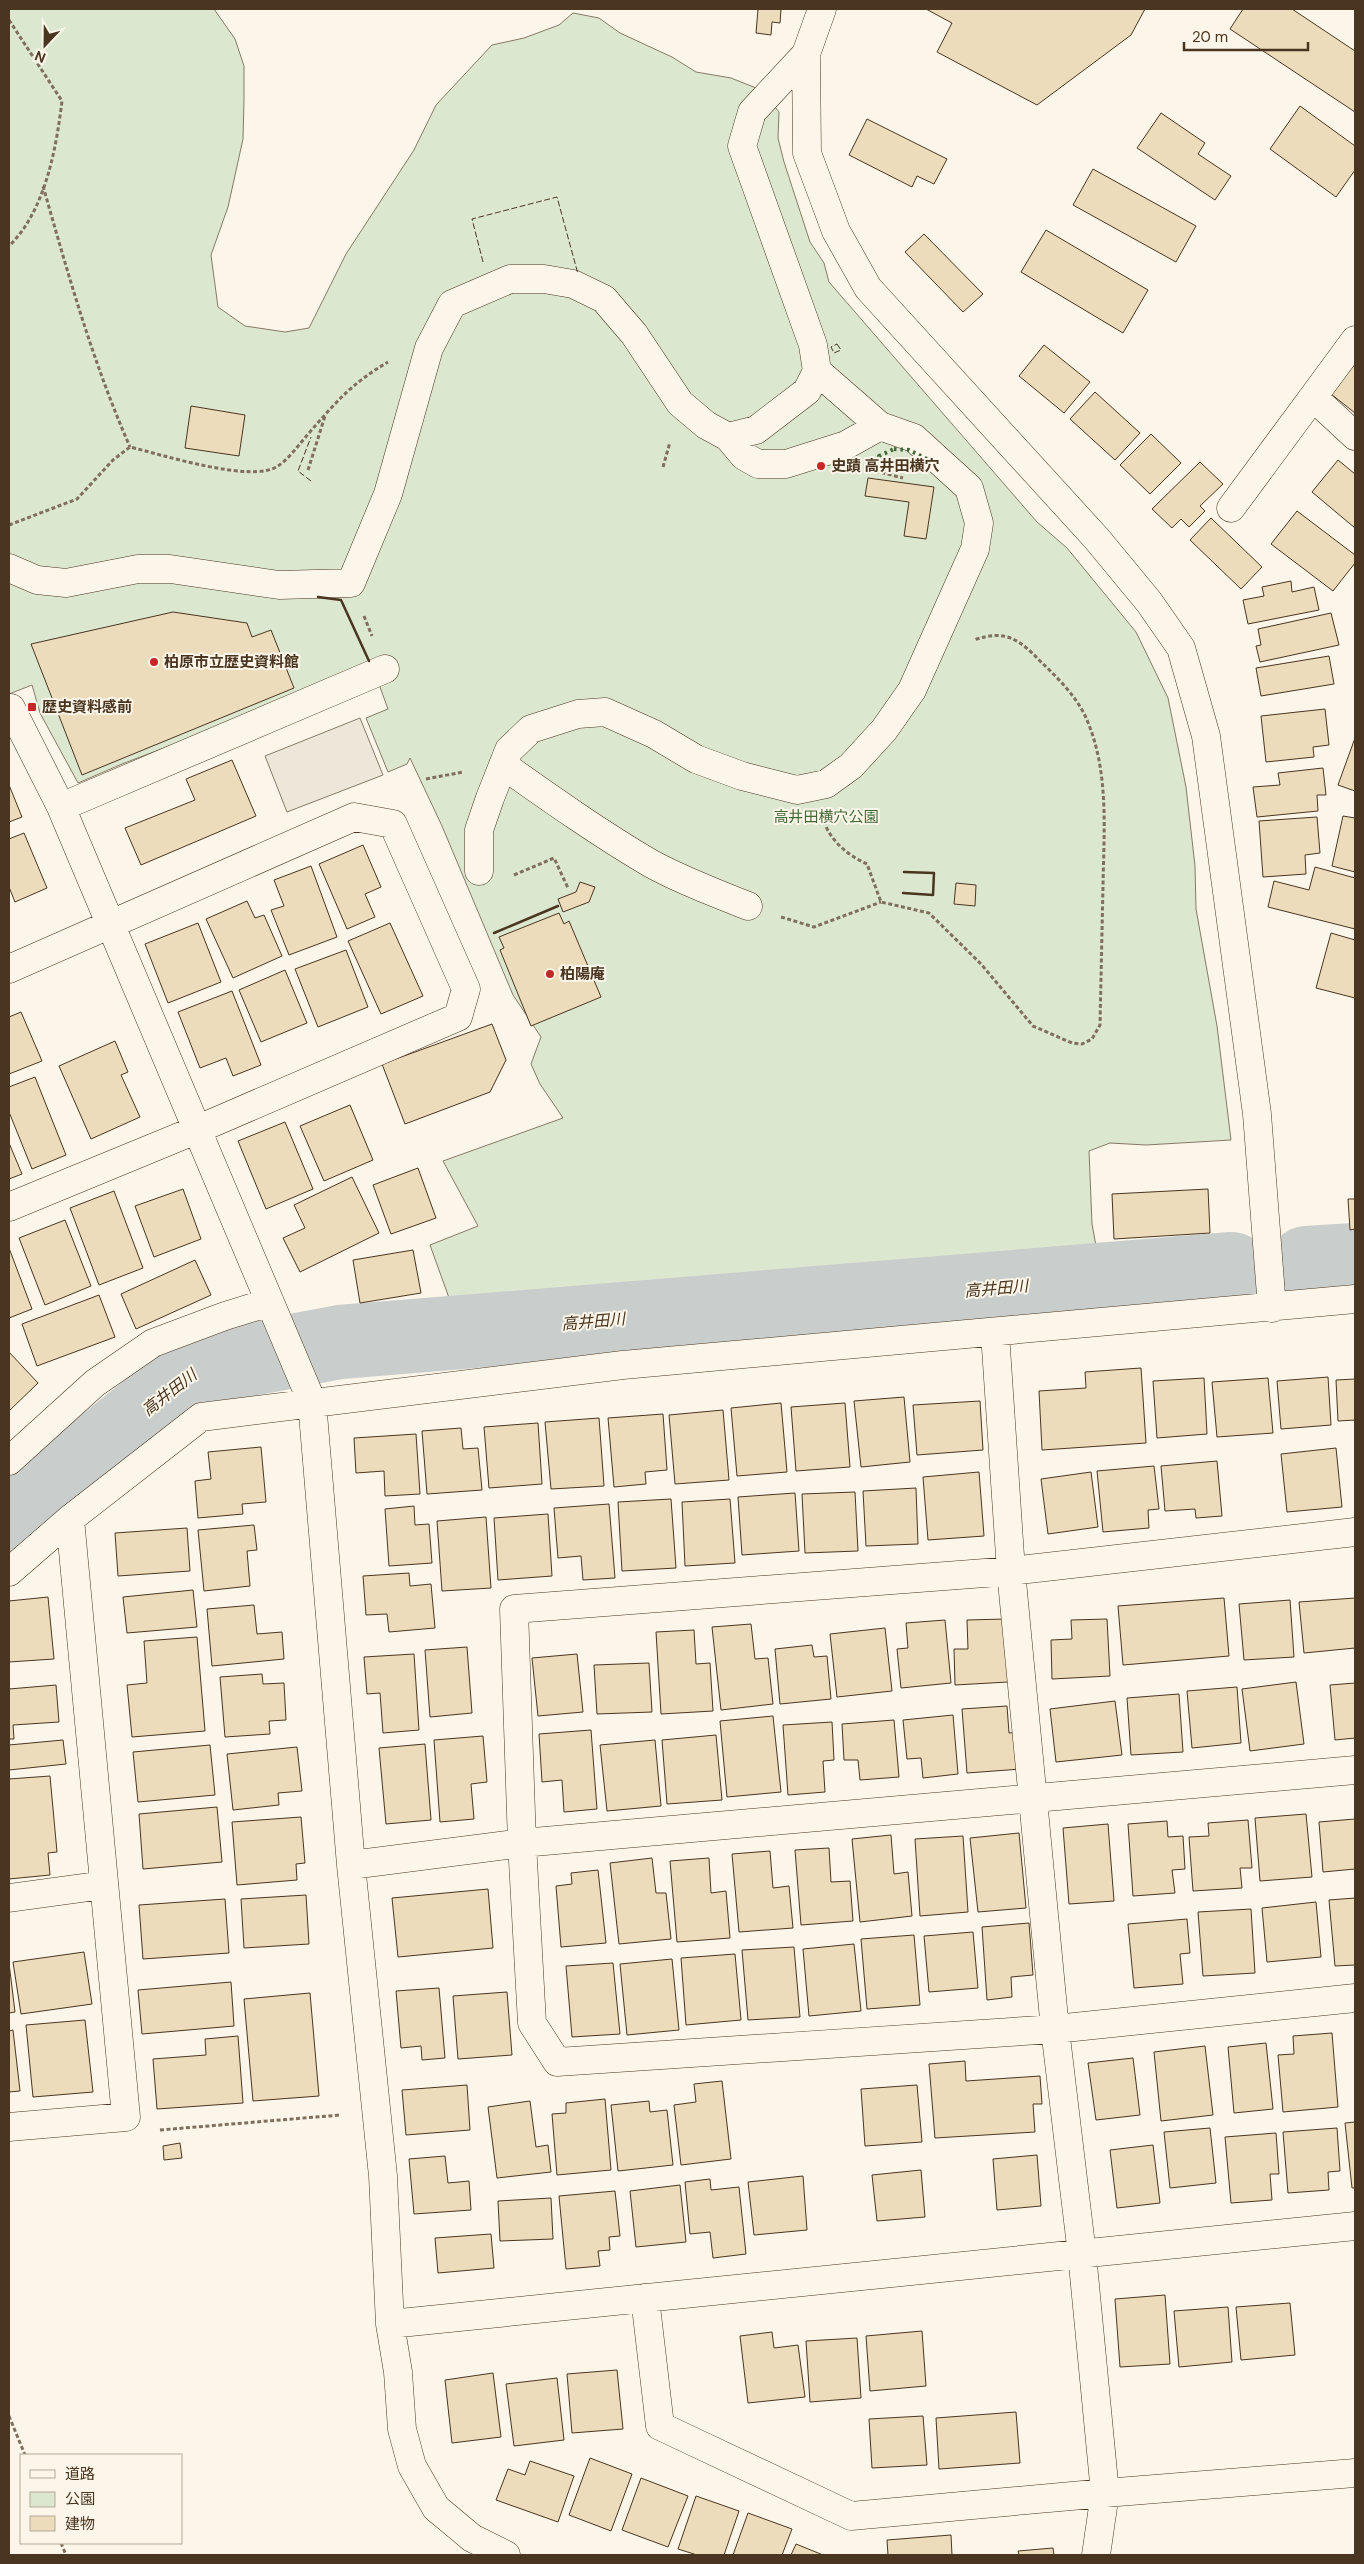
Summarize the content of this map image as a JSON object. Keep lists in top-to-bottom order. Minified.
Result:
{"water":["高井田川"],"parks":["高井田横穴公園"],"places":{"other":["史蹟 高井田横穴","柏原市立歴史資料館","柏陽庵"],"transit":["歴史資料感前"]},"legend":["道路","公園","建物"],"scale_bar":"20 m","north":"bottom"}
